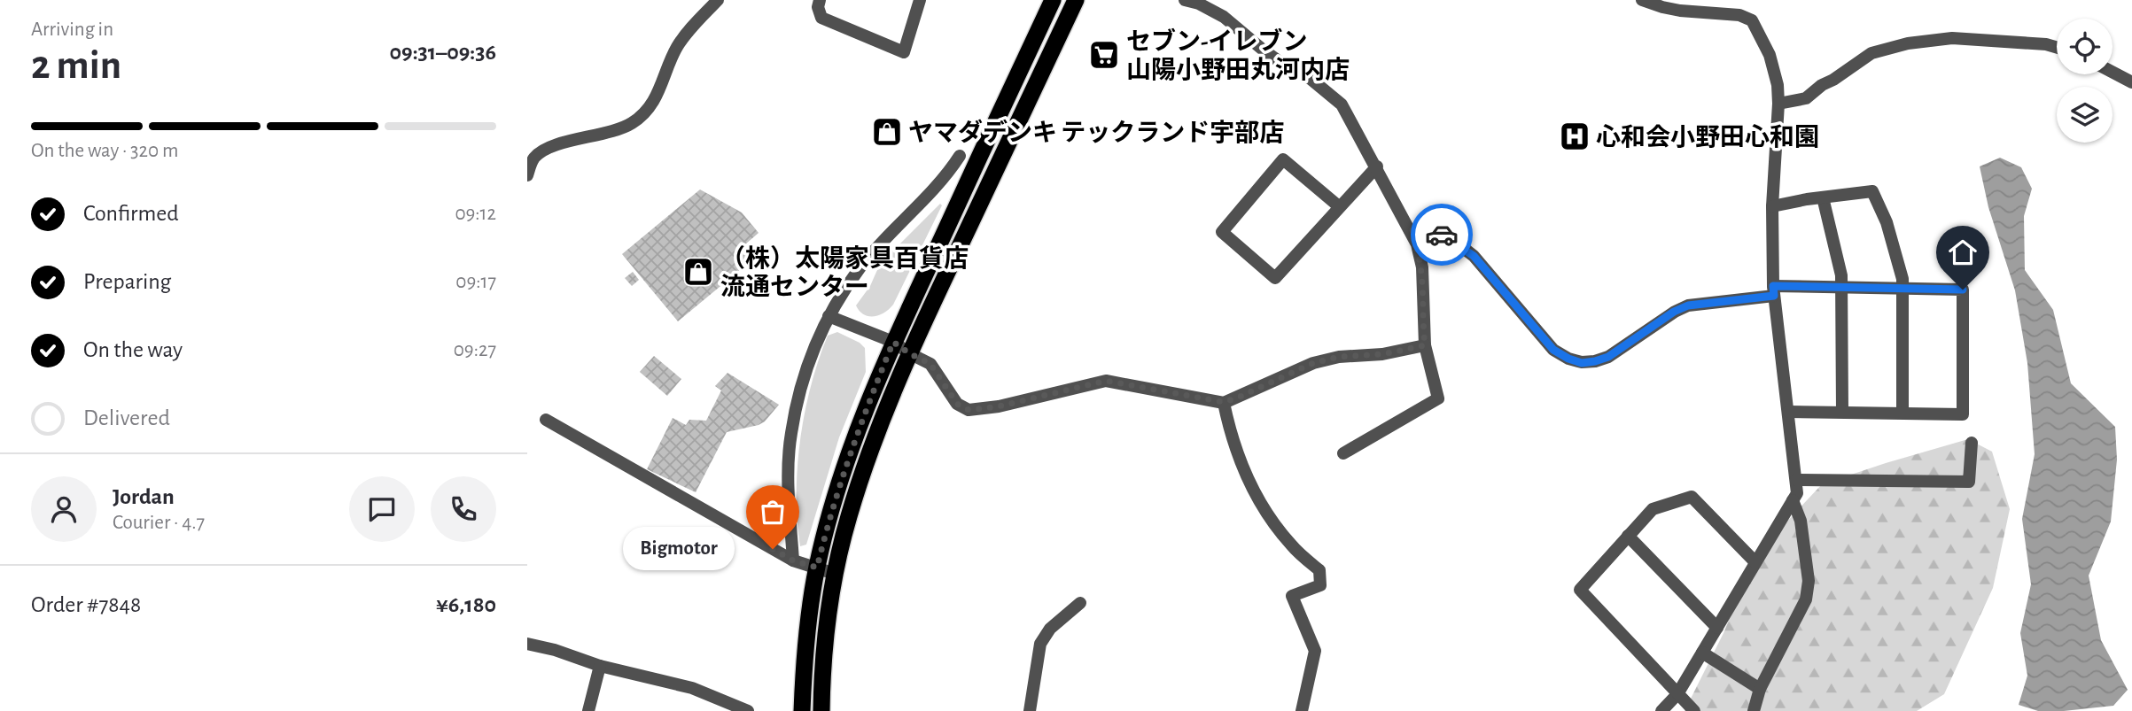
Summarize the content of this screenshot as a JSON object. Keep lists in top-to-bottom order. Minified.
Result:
{"places":{"supermarket":["セブン-イレブン 山陽小野田丸河内店"],"shop":["ヤマダデンキ テックランド宇部店","（株）太陽家具百貨店 流通センター"],"hospital":["心和会小野田心和園"],"other":["Bigmotor"]},"page":{"heading":["2 min","Arriving in","09:31–09:36"],"panel":["Jordan","Courier · 4.7","Order #7848","¥6,180"],"bar":"On the way · 320 m","list":[["Confirmed","09:12"],["Preparing","09:17"],["On the way","09:27"],"Delivered"],"bubble":"Bigmotor"}}
